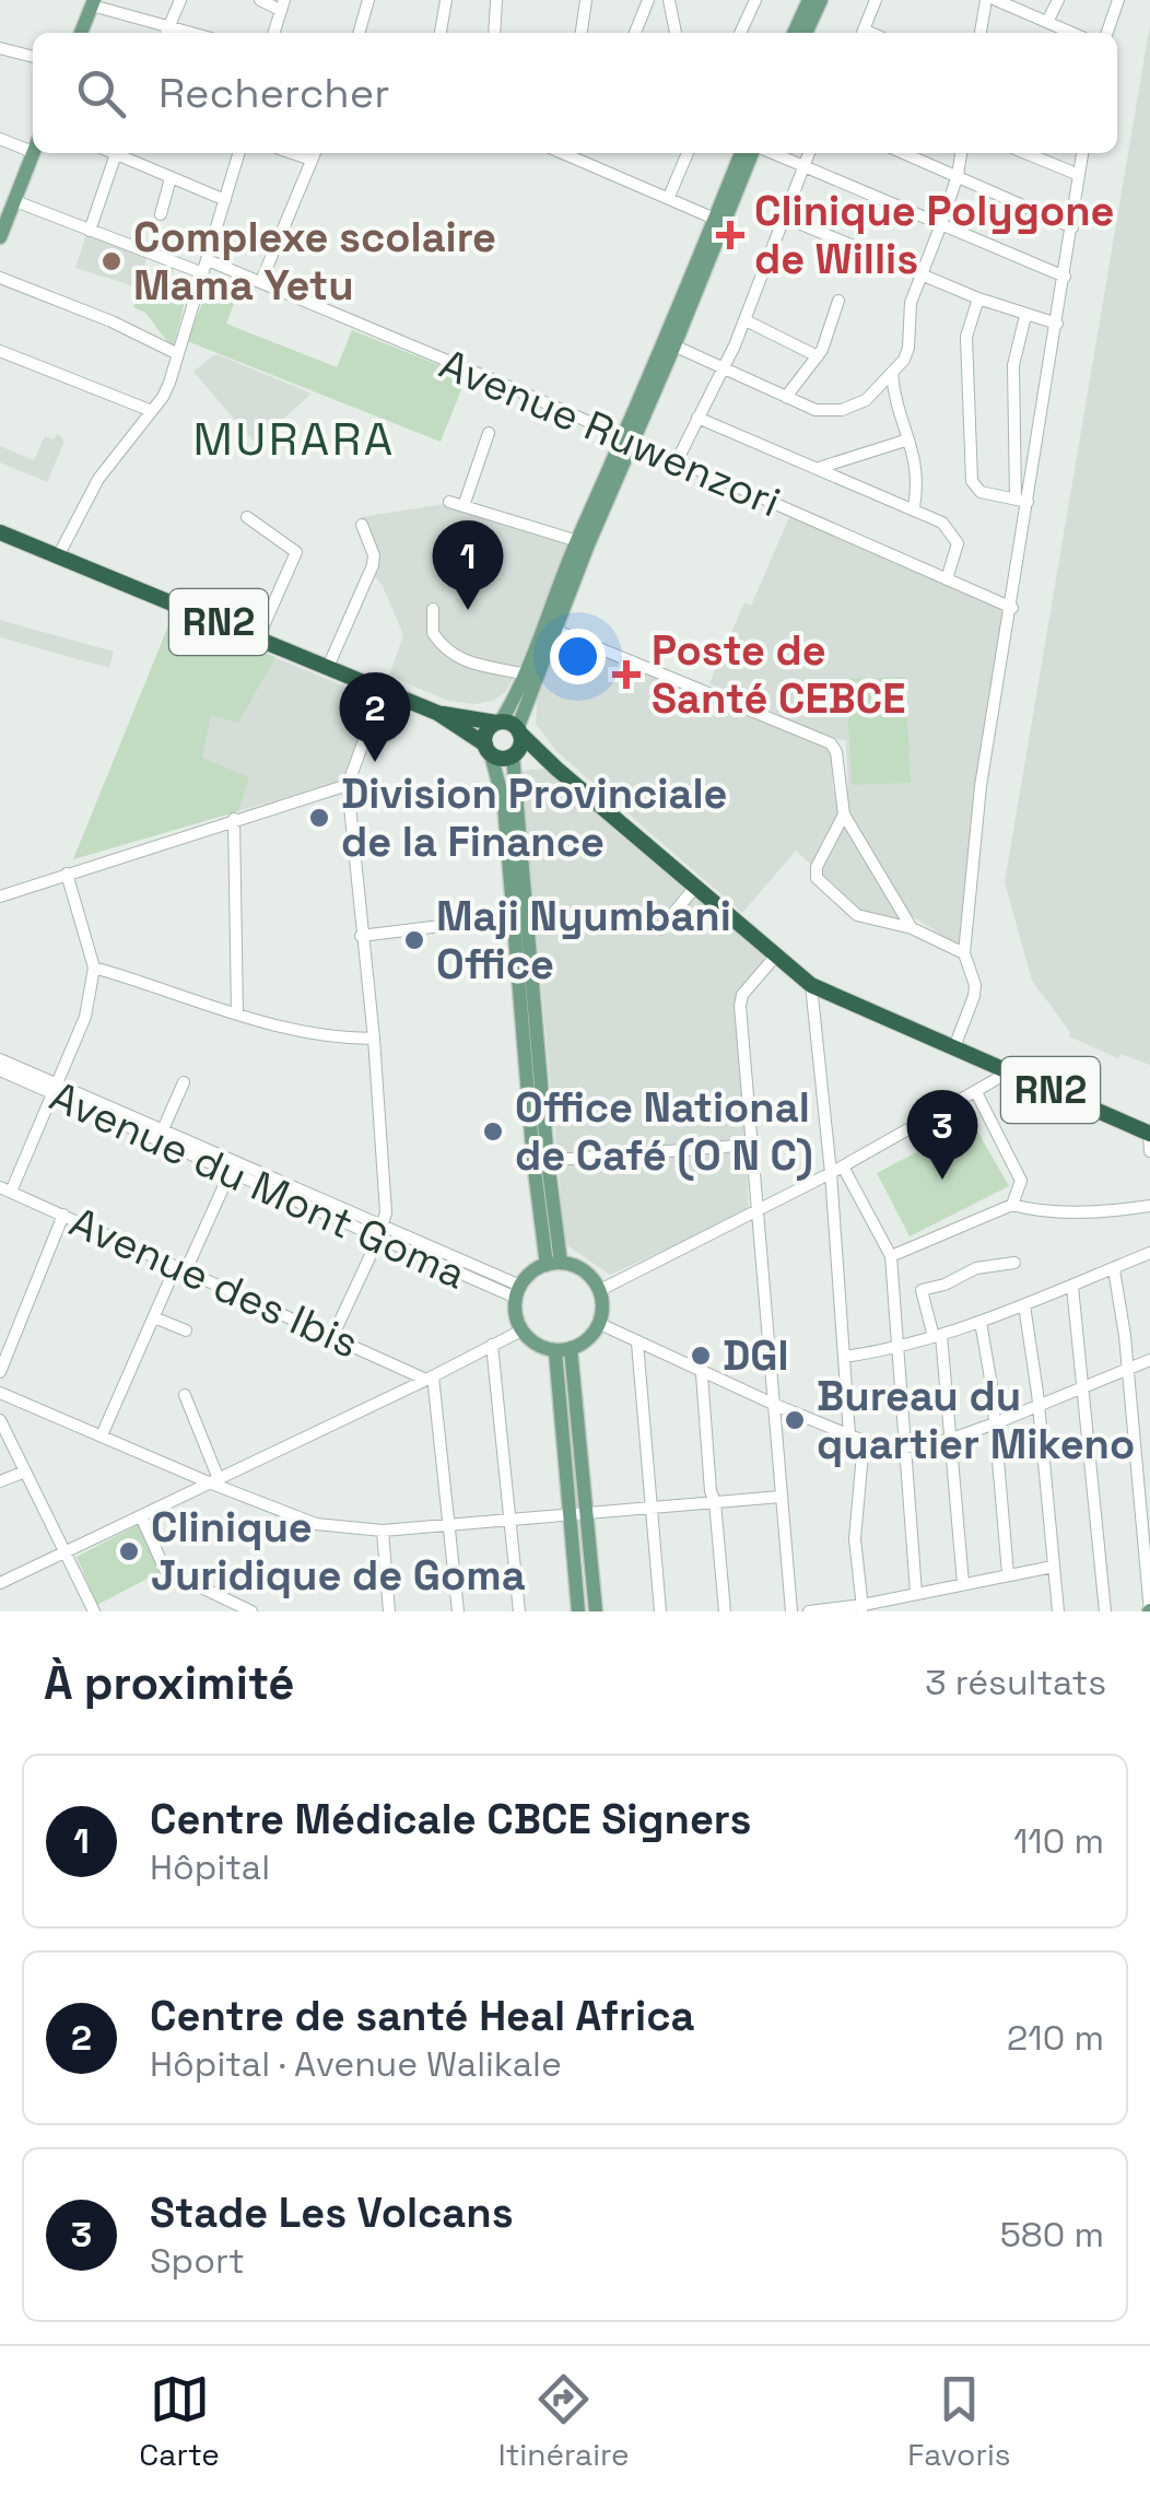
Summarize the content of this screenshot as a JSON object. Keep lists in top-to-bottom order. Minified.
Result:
{"streets":{"highway":["RN2"],"street":["Avenue Ruwenzori","Avenue des Ibis"]},"districts":["MURARA"],"places":{"health":["Clinique Polygone de Willis","Poste de Santé CEBCE"],"other":["Complexe scolaire Mama Yetu","Division Provinciale de la Finance","Maji Nyumbani Office","Office National de Café (O N C)","DGI","Bureau du quartier Mikeno","Clinique Juridique de Goma"]},"page":{"search":"Rechercher","pins":["1","2","3"],"heading":["À proximité","3 résultats"],"list":[{"mark":"1","name":"Centre Médicale CBCE Signers","note":"Hôpital","value":"110 m"},{"mark":"2","name":"Centre de santé Heal Africa","note":"Hôpital · Avenue Walikale","value":"210 m"},{"mark":"3","name":"Stade Les Volcans","note":"Sport","value":"580 m"}],"nav":["Carte","Itinéraire","Favoris"]}}
